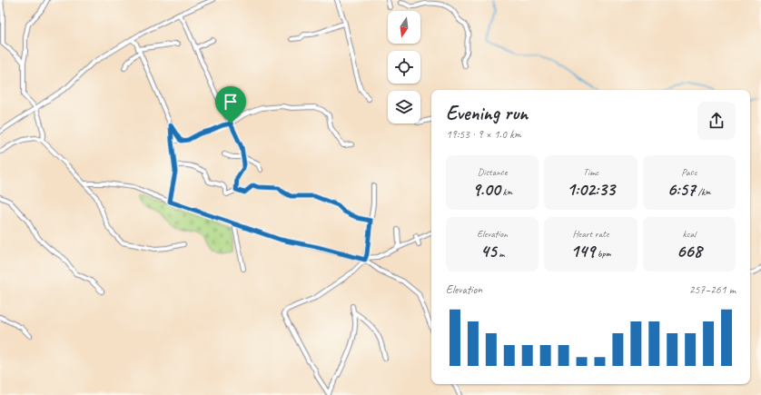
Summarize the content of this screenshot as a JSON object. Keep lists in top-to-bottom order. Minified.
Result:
{"north":"bottom","page":{"heading":["Evening run","19:53 · 9 × 1.0 km"],"stats":[["Distance","9.00 km"],["Time","1:02:33"],["Pace","6:57 /km"],["Elevation","45 m"],["Heart rate","149 bpm"],["kcal","668"]],"chart":["Elevation","257–261 m"]}}
